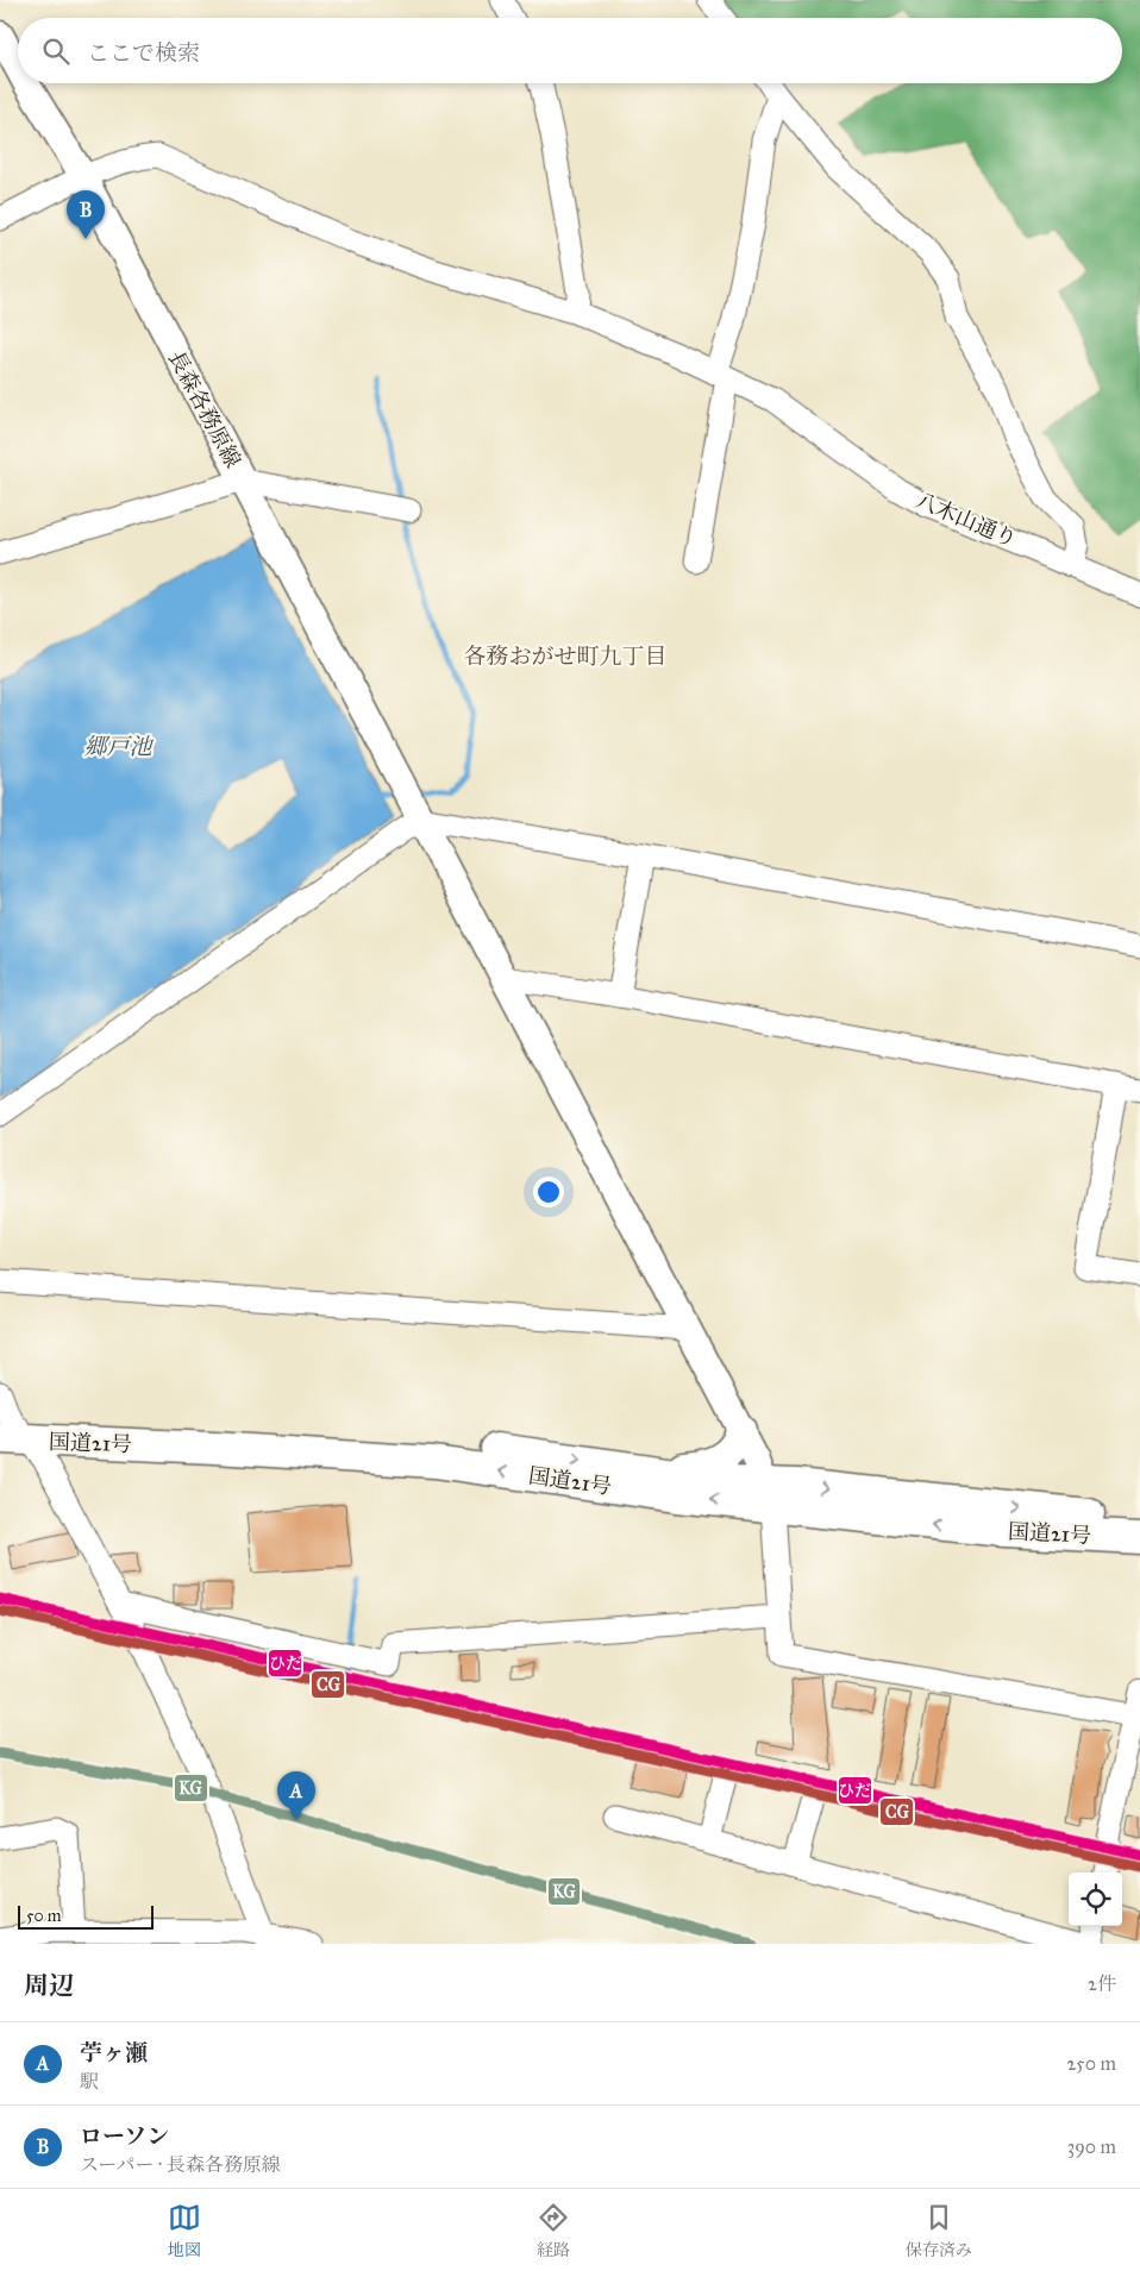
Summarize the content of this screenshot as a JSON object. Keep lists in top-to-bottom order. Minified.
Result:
{"streets":{"highway":["国道21号"],"main road":["長森各務原線"],"street":["八木山通り"]},"crossings":[["長森各務原線","国道21号"]],"districts":["各務おがせ町九丁目"],"water":["郷戸池"],"lines":["transit line ひだ","transit line CG","transit line KG"],"scale_bar":"50 m","page":{"search":"ここで検索","pins":["B","A"],"scale":"50 m","heading":["周辺","2件"],"list":[{"mark":"A","name":"苧ヶ瀬","note":"駅","value":"250 m"},{"mark":"B","name":"ローソン","note":"スーパー · 長森各務原線","value":"390 m"}],"nav":["地図","経路","保存済み"]}}
